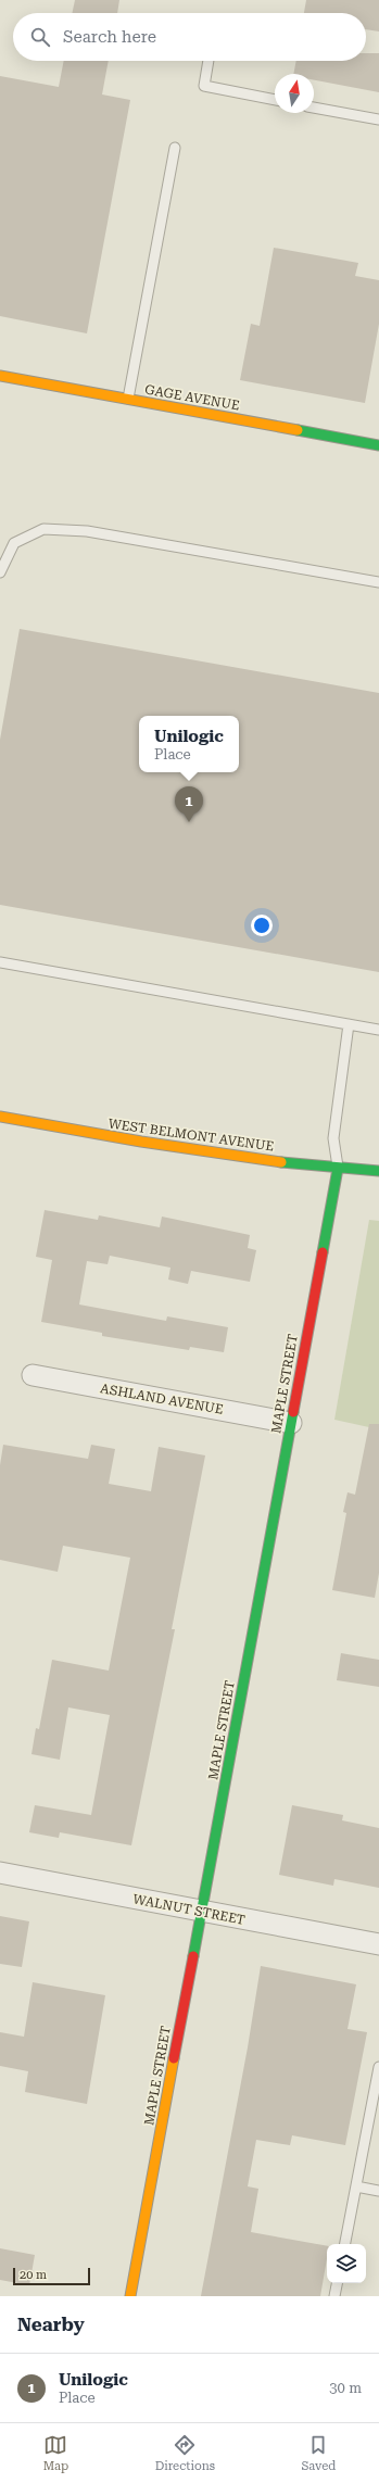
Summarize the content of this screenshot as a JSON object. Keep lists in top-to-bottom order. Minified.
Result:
{"streets":{"street":["GAGE AVENUE","WEST BELMONT AVENUE","MAPLE STREET","ASHLAND AVENUE","WALNUT STREET"]},"crossings":[["WEST BELMONT AVENUE","MAPLE STREET"],["MAPLE STREET","ASHLAND AVENUE"],["MAPLE STREET","WALNUT STREET"]],"scale_bar":"20 m","north":"top","page":{"search":"Search here","popup":["Unilogic","Place"],"pins":"1","scale":"20 m","heading":"Nearby","list":[{"mark":"1","name":"Unilogic","note":"Place","value":"30 m"}],"nav":["Map","Directions","Saved"]}}
